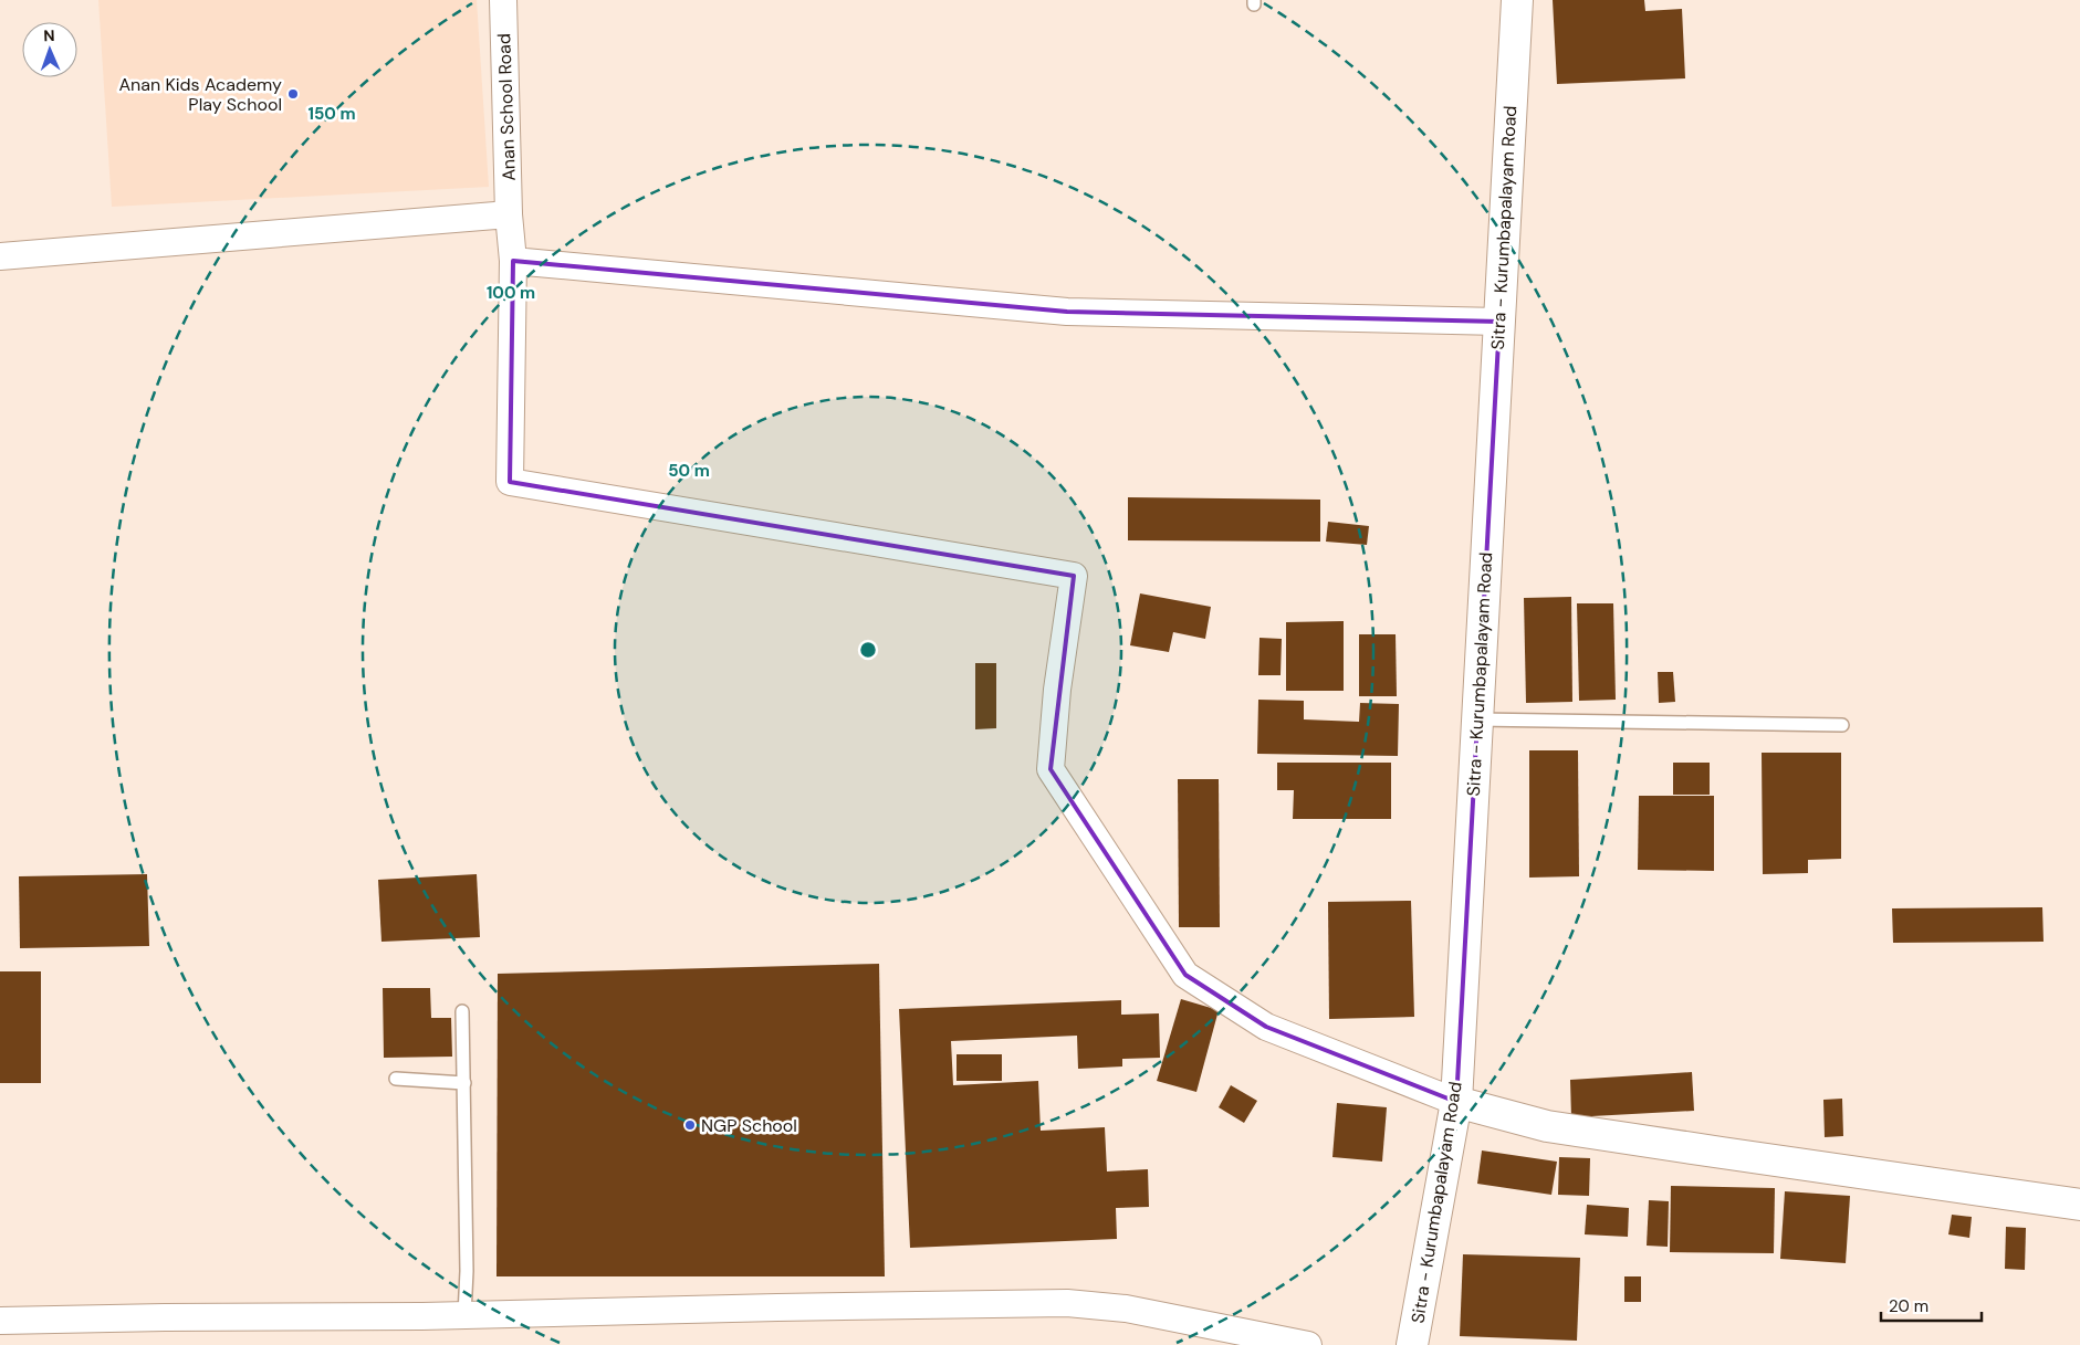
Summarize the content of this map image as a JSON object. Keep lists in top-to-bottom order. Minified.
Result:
{"streets":{"main road":["Sitra - Kurumbapalayam Road"],"street":["Anan School Road"]},"crossings":[["Anan School Road","Sitra - Kurumbapalayam Road"]],"places":["Anan Kids Academy Play School","NGP School"],"scale_bar":"20 m","north":"top","rings":["150 m","100 m","50 m"]}
